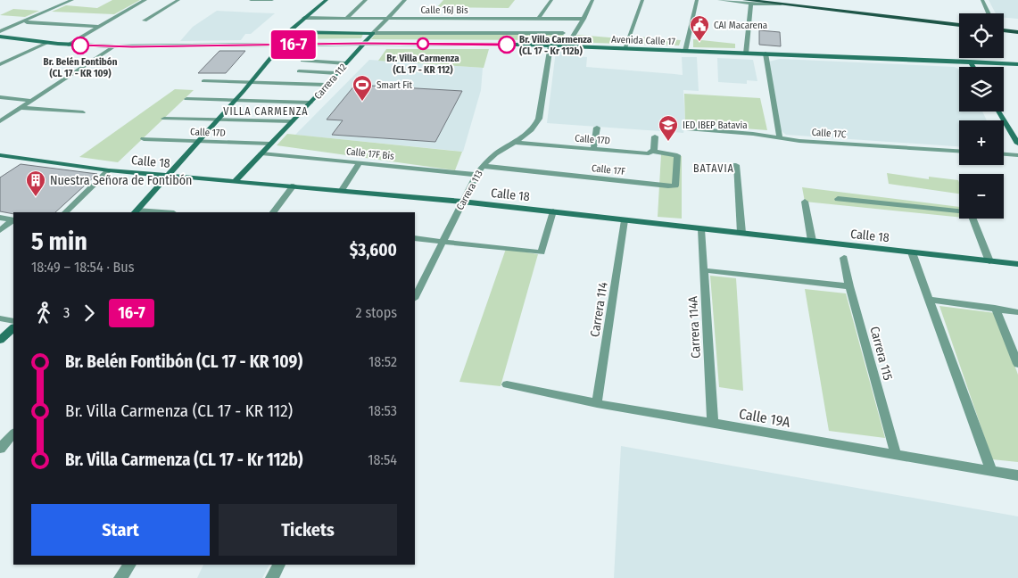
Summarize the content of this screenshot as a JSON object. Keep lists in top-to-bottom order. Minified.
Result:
{"streets":{"street":["Calle 16J Bis","Avenida Calle 17","Carrera 112","Calle 17D","Calle 17C","Calle 17F Bis","Calle 18","Calle 17F","Carrera 113","Carrera 114","Carrera 114A","Carrera 115","Calle 19A"]},"crossings":[["Calle 16J Bis","Carrera 112"],["Avenida Calle 17","Carrera 112"],["Avenida Calle 17","Carrera 113"],["Carrera 112","Calle 17D"],["Carrera 112","Calle 17F Bis"],["Carrera 112","Calle 18"],["Calle 17D","Calle 17F"],["Calle 17D","Carrera 113"],["Calle 17F Bis","Carrera 113"],["Calle 18","Carrera 113"],["Calle 18","Carrera 114"],["Calle 18","Carrera 114A"],["Calle 17F","Carrera 113"],["Carrera 114","Calle 19A"],["Carrera 114A","Calle 19A"],["Carrera 115","Calle 19A"]],"districts":["VILLA CARMENZA","BATAVIA"],"places":{"public building":["CAI Macarena"],"other":["Br. Villa Carmenza (CL 17 - KR 112)","Br. Villa Carmenza (CL 17 - Kr 112b)","Br. Belén Fontibón (CL 17 - KR 109)"],"sports":["Smart Fit"],"school or university":["IED IBEP Batavia"],"building":["Nuestra Señora de Fontibón"]},"lines":["bus line 16-7"],"page":{"on_map":"16-7","map_buttons":["+","−"],"heading":["5 min","18:49 – 18:54 · Bus","$3,600"],"legs":["3","16-7","2 stops"],"list":[{"name":"Br. Belén Fontibón (CL 17 - KR 109)","value":"18:52"},{"name":"Br. Villa Carmenza (CL 17 - KR 112)","value":"18:53"},{"name":"Br. Villa Carmenza (CL 17 - Kr 112b)","value":"18:54"}],"buttons":["Start","Tickets"]}}
